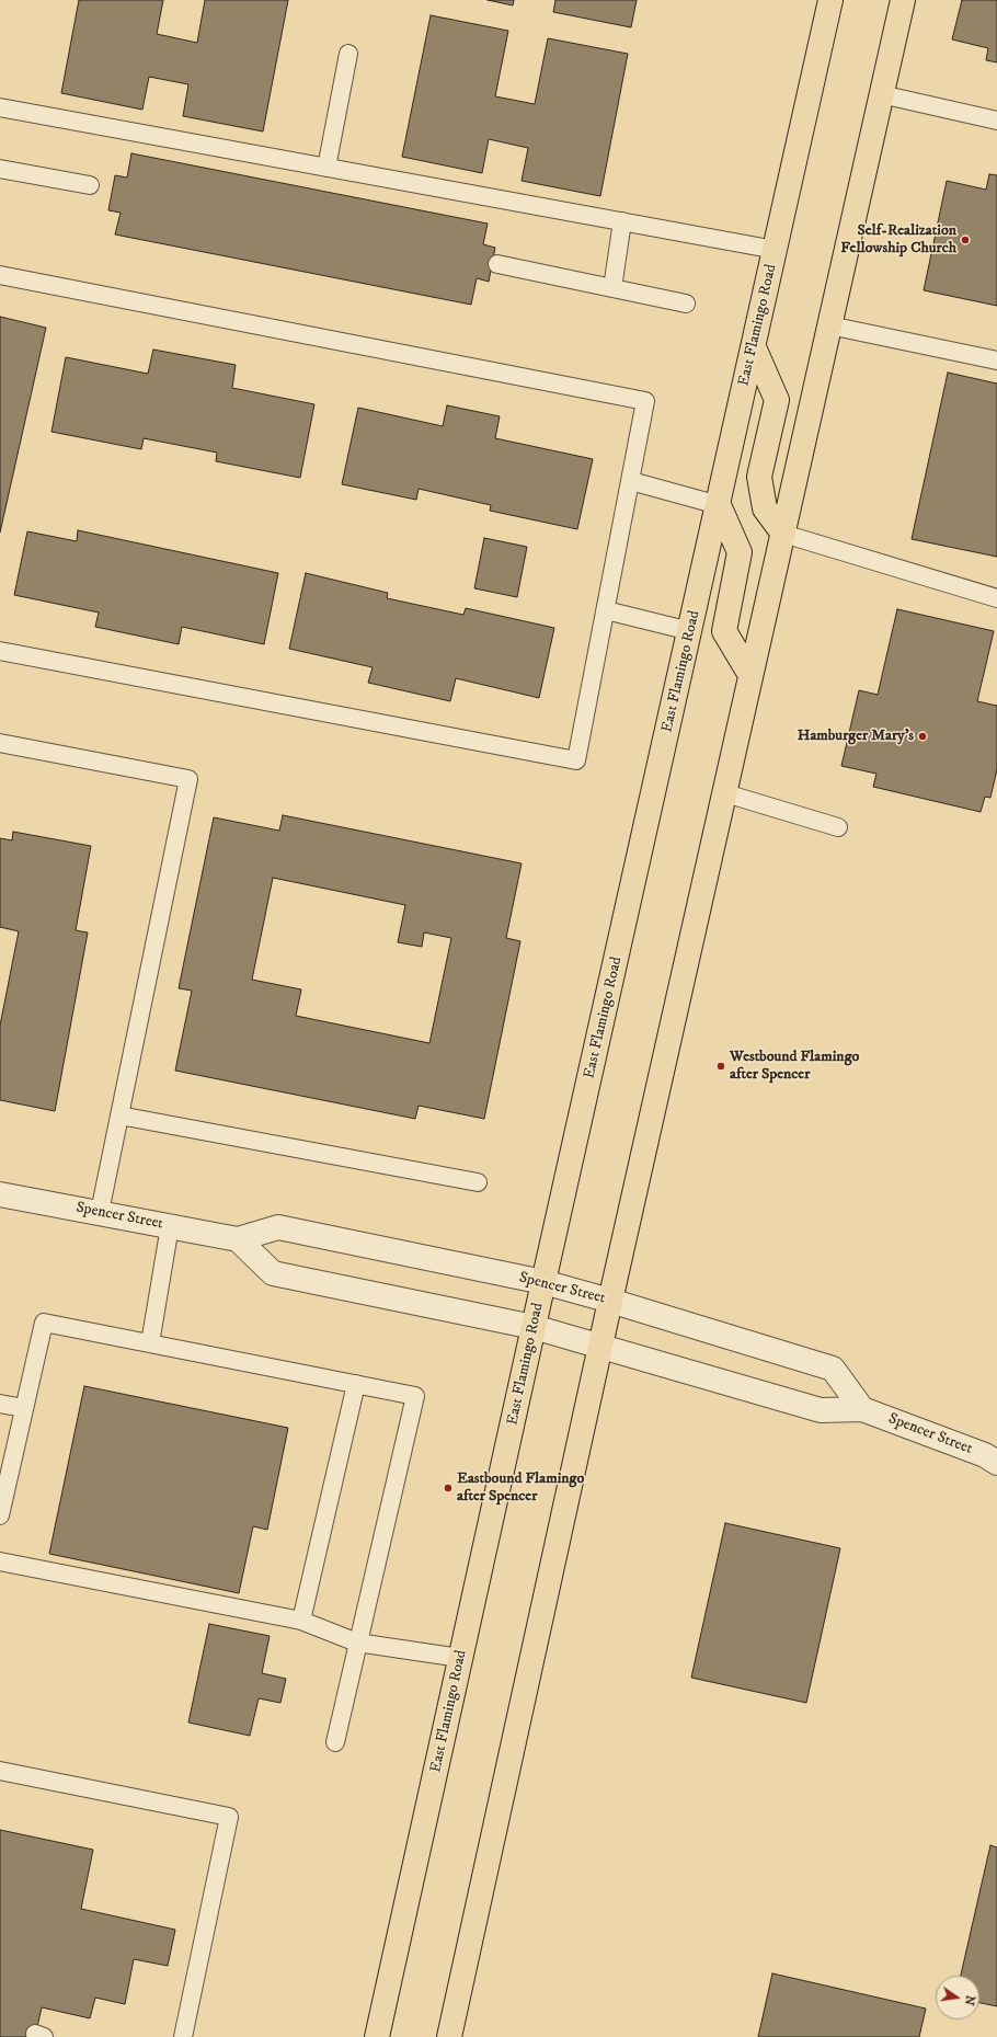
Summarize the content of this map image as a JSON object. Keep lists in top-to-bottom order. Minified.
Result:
{"streets":{"main road":["East Flamingo Road"],"street":["Spencer Street"]},"crossings":[["East Flamingo Road","Spencer Street"]],"places":["Self-Realization Fellowship Church","Hamburger Mary's","Westbound Flamingo after Spencer","Eastbound Flamingo after Spencer"],"north":"right"}
